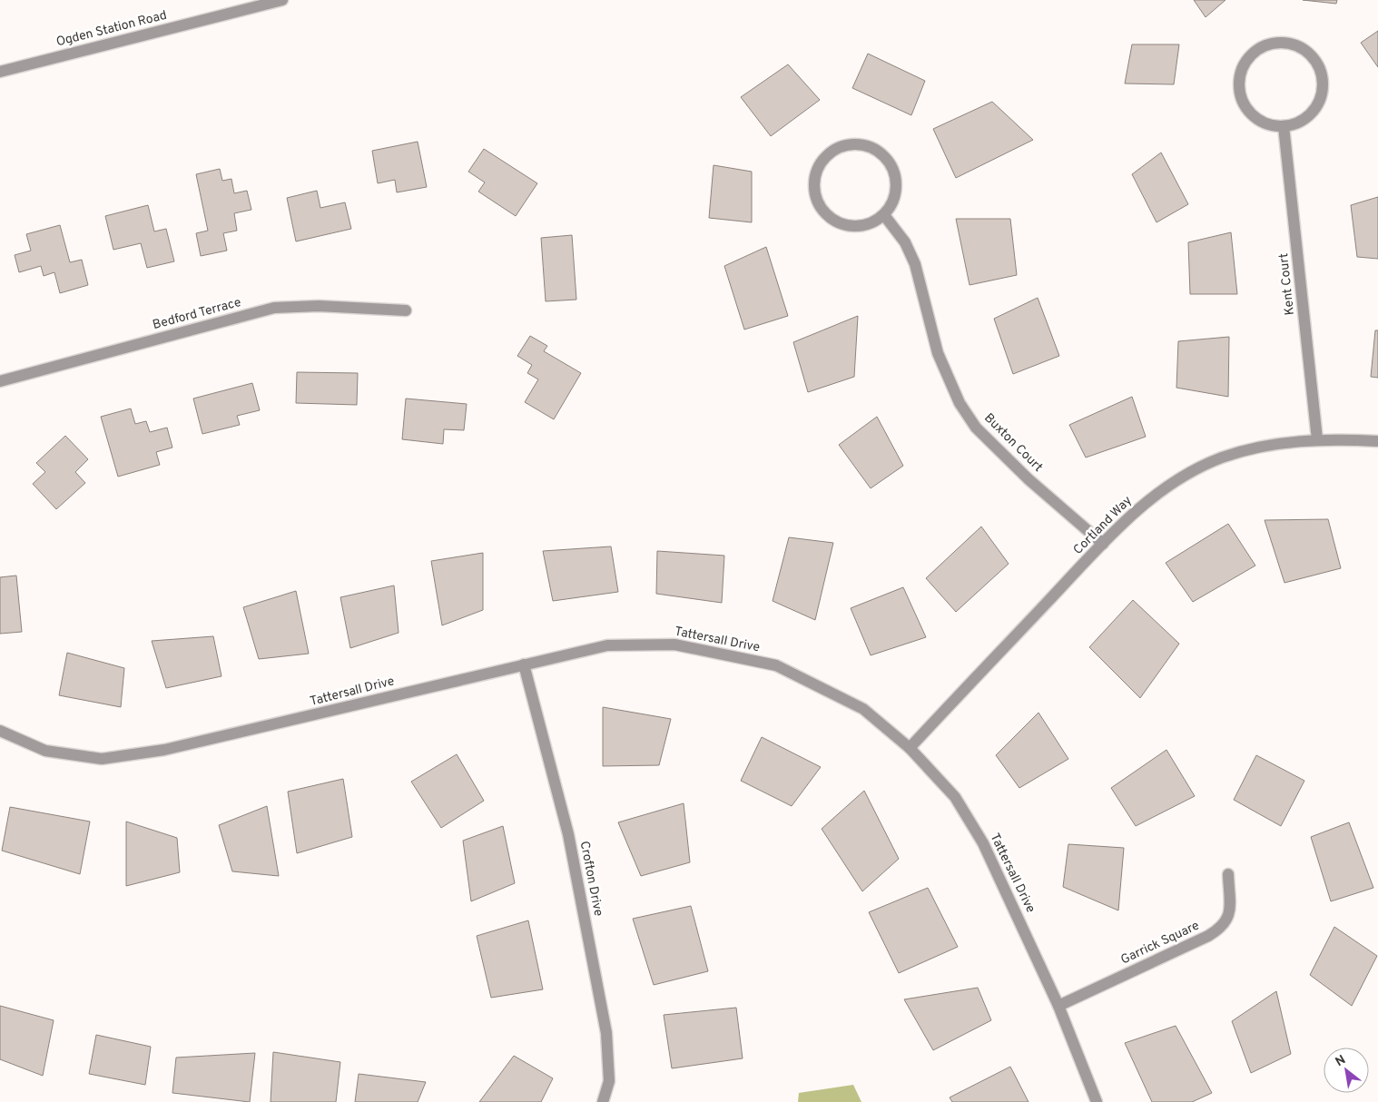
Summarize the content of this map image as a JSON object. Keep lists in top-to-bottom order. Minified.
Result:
{"streets":{"street":["Ogden Station Road","Kent Court","Bedford Terrace","Buxton Court","Cortland Way","Tattersall Drive","Crofton Drive","Garrick Square"]},"crossings":[["Kent Court","Cortland Way"],["Buxton Court","Cortland Way"],["Cortland Way","Tattersall Drive"],["Tattersall Drive","Crofton Drive"],["Tattersall Drive","Garrick Square"]],"north":"top left"}
